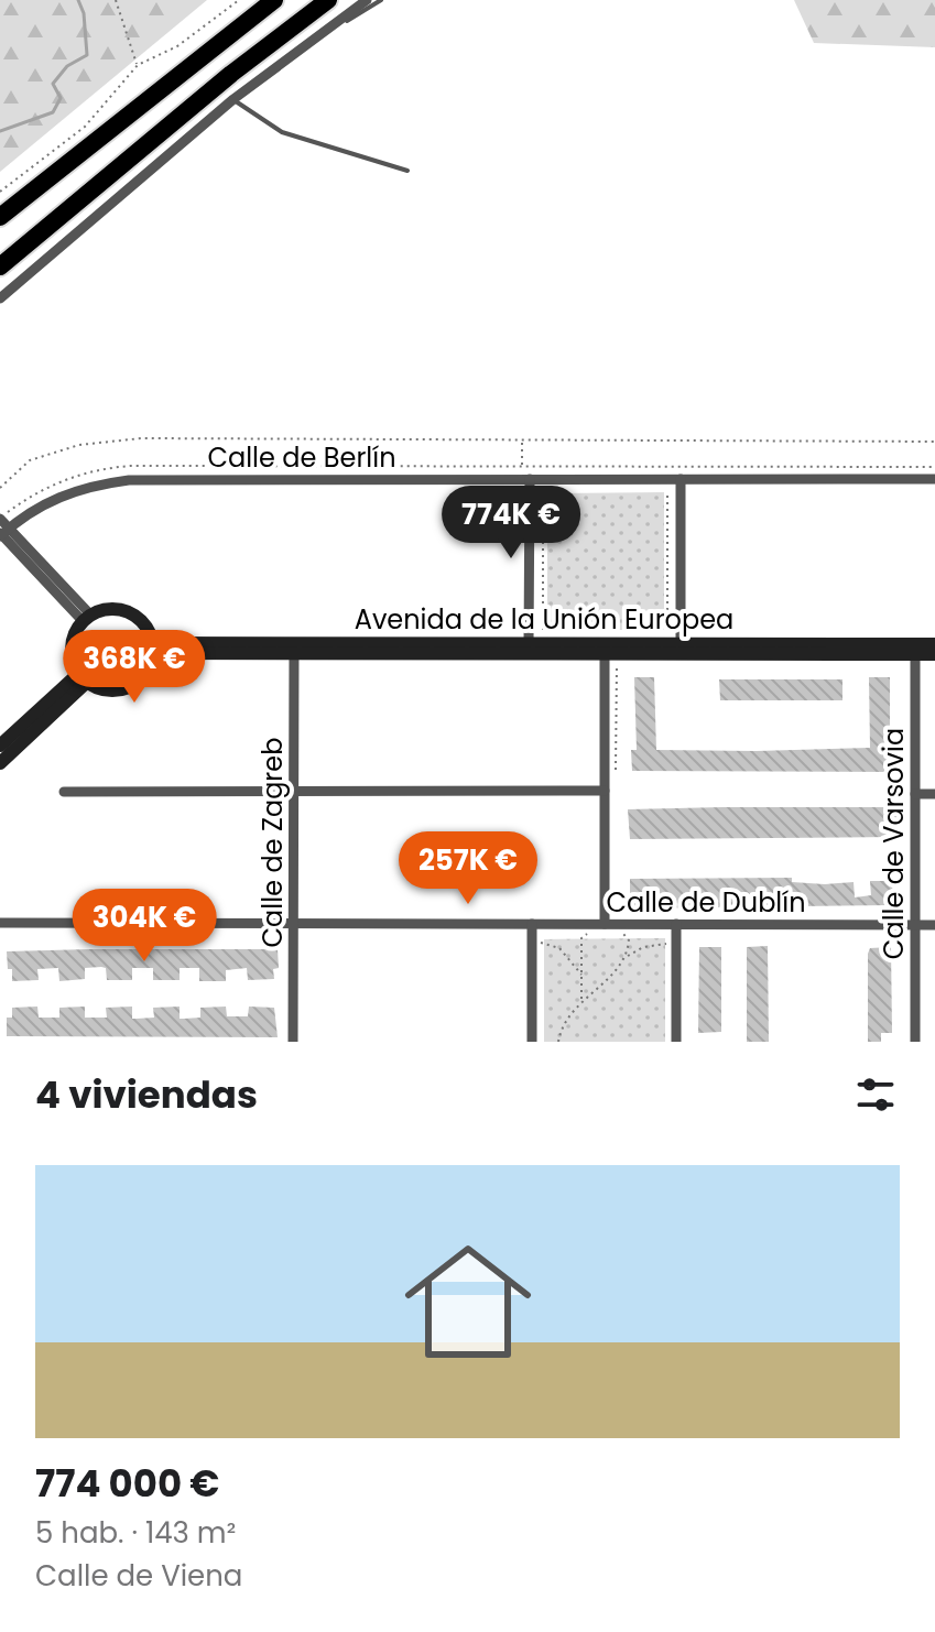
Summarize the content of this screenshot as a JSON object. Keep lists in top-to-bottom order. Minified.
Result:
{"streets":{"street":["Calle de Berlín","Avenida de la Unión Europea","Calle de Zagreb","Calle de Varsovia","Calle de Dublín"]},"crossings":[["Avenida de la Unión Europea","Calle de Zagreb"],["Avenida de la Unión Europea","Calle de Varsovia"],["Calle de Zagreb","Calle de Dublín"],["Calle de Varsovia","Calle de Dublín"]],"page":{"price":["774K €","368K €","257K €","304K €"],"heading":"4 viviendas","list":[{"name":"774 000 €","note":"5 hab. · 143 m² · Calle de Viena"}]}}
